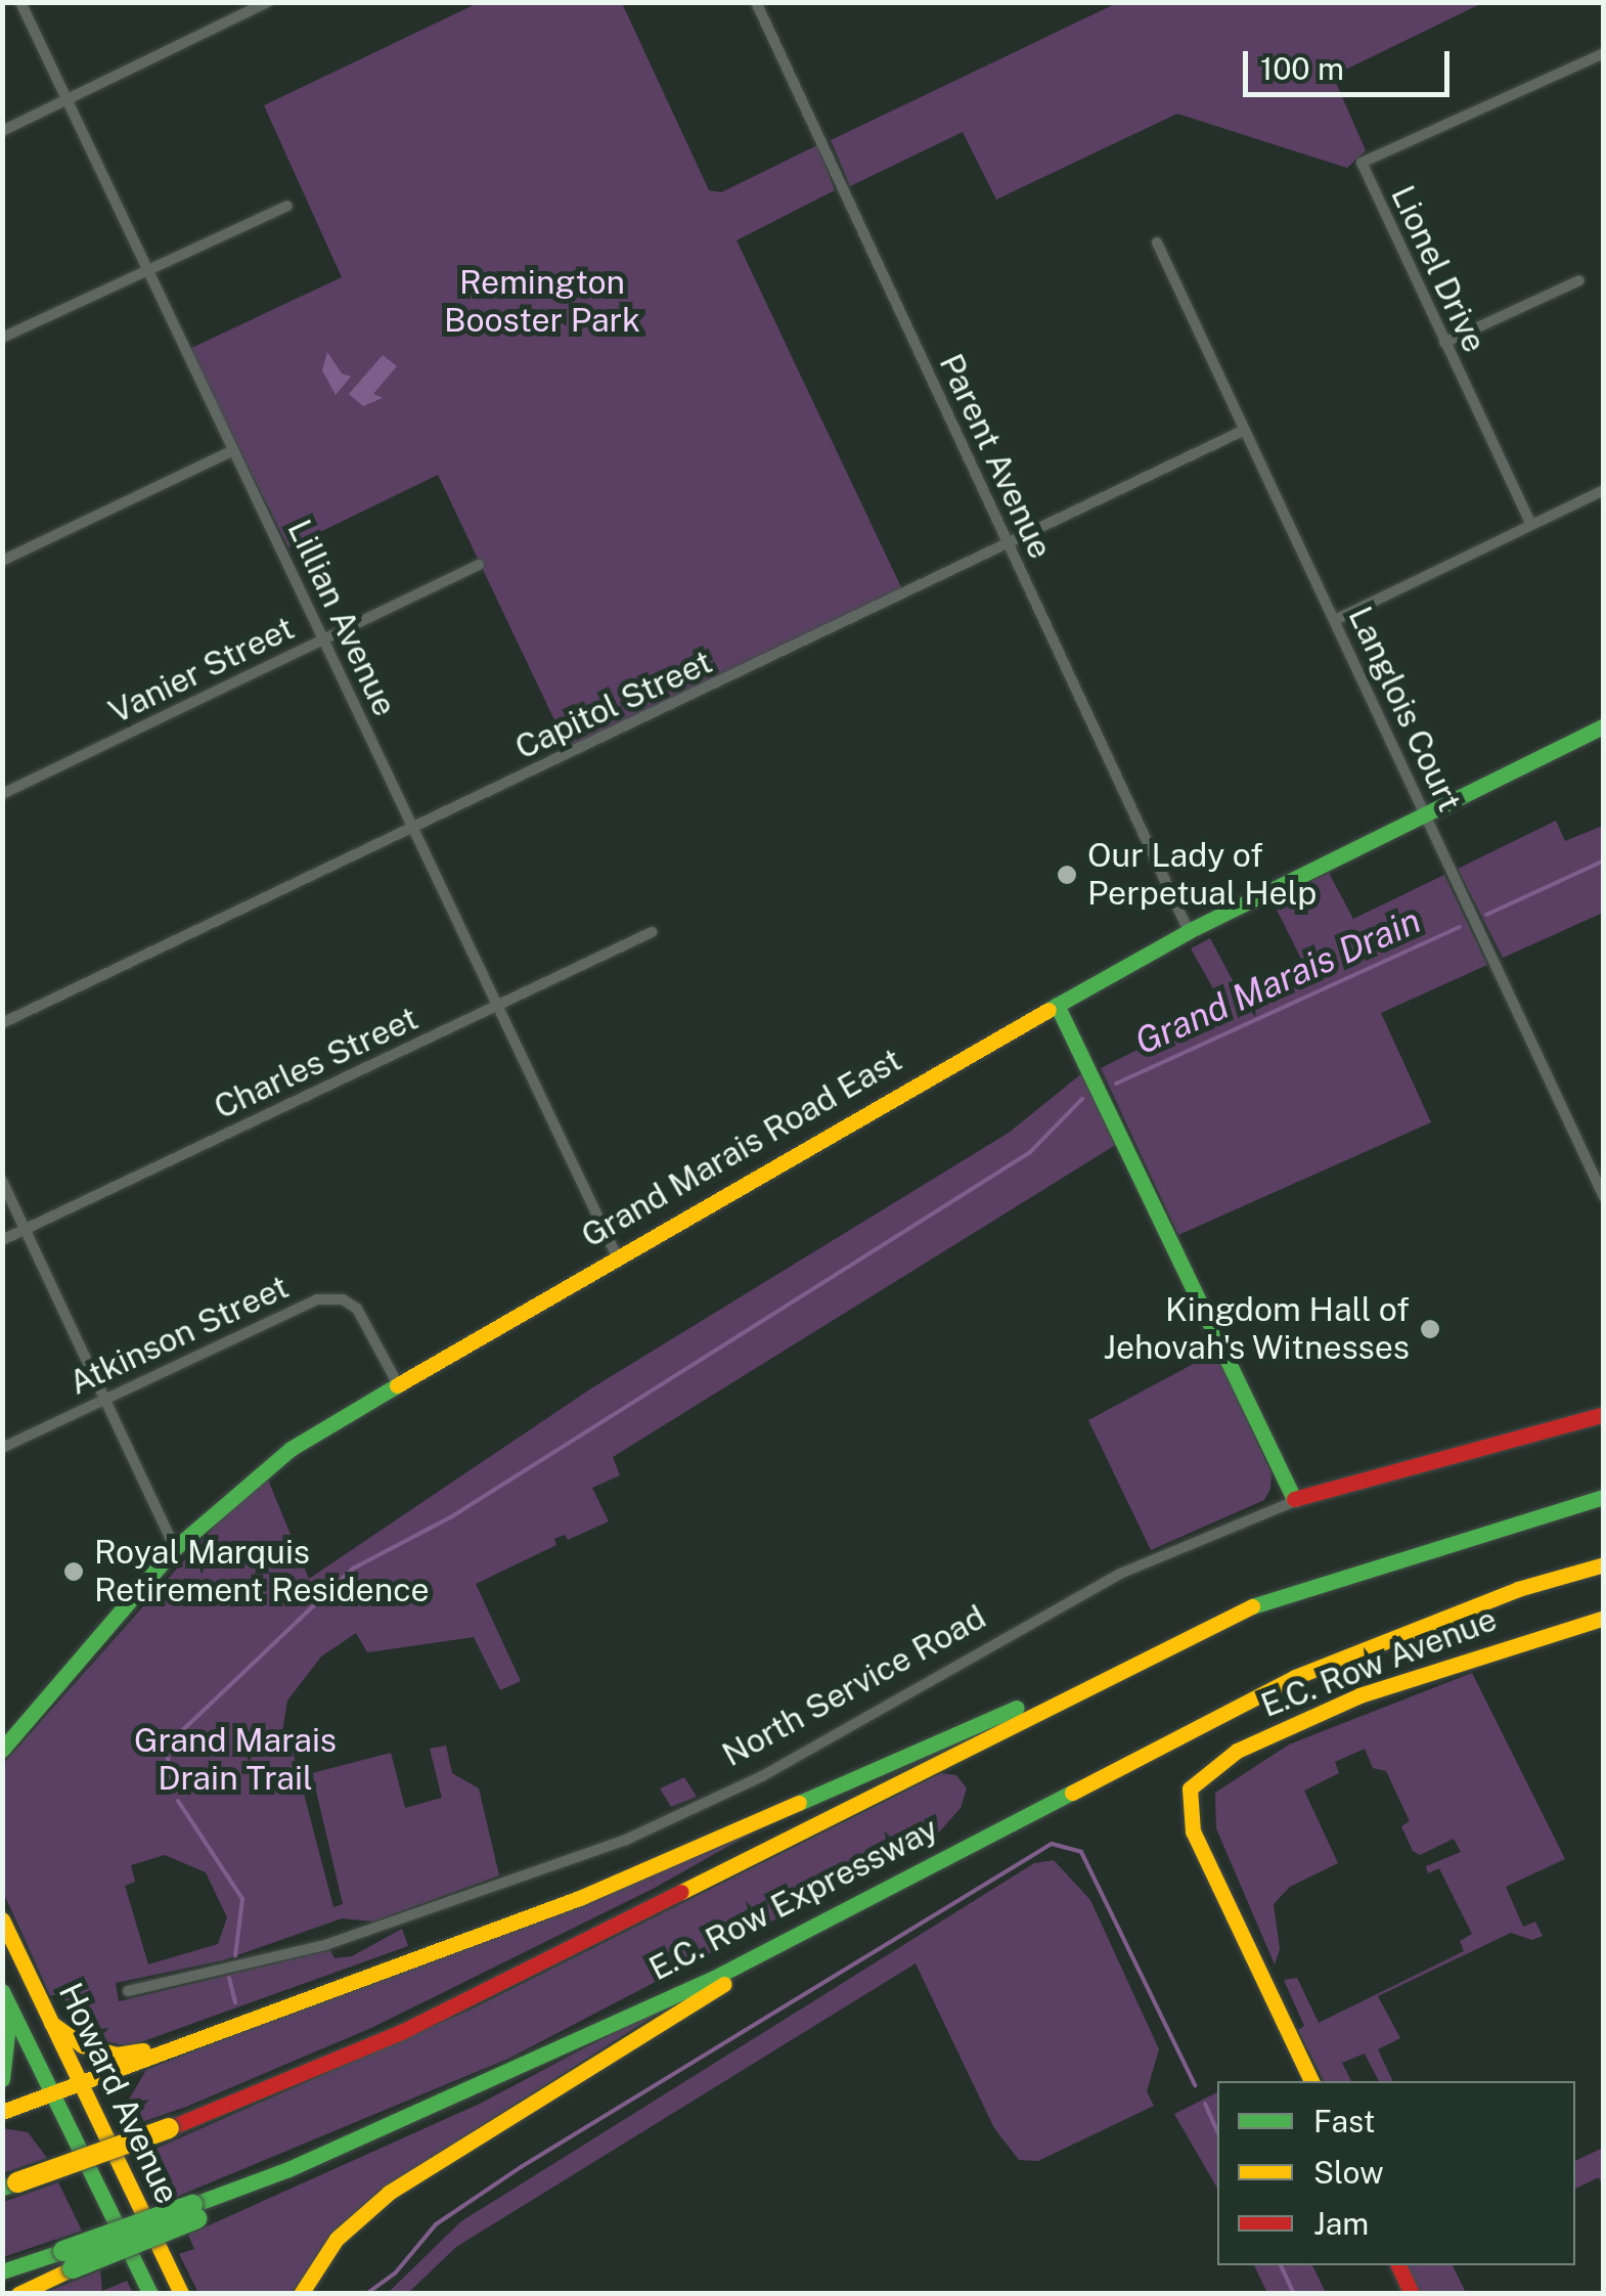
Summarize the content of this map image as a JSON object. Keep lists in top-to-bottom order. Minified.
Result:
{"streets":{"main road":["Grand Marais Road East","E.C. Row Avenue","North Service Road","E.C. Row Expressway","Howard Avenue"],"street":["Lionel Drive","Parent Avenue","Lillian Avenue","Vanier Street","Capitol Street","Langlois Court","Charles Street","Atkinson Street"]},"crossings":[["Parent Avenue","Capitol Street"],["Parent Avenue","Grand Marais Road East"],["Lillian Avenue","Vanier Street"],["Lillian Avenue","Capitol Street"],["Lillian Avenue","Charles Street"],["Lillian Avenue","Grand Marais Road East"],["Capitol Street","Langlois Court"],["Langlois Court","Grand Marais Road East"],["Grand Marais Road East","Atkinson Street"]],"water":["Grand Marais Drain"],"parks":["Remington Booster Park","Grand Marais Drain Trail"],"places":["Our Lady of Perpetual Help","Kingdom Hall of Jehovah's Witnesses","Royal Marquis Retirement Residence"],"legend":["Fast","Slow","Jam"],"scale_bar":"100 m"}
